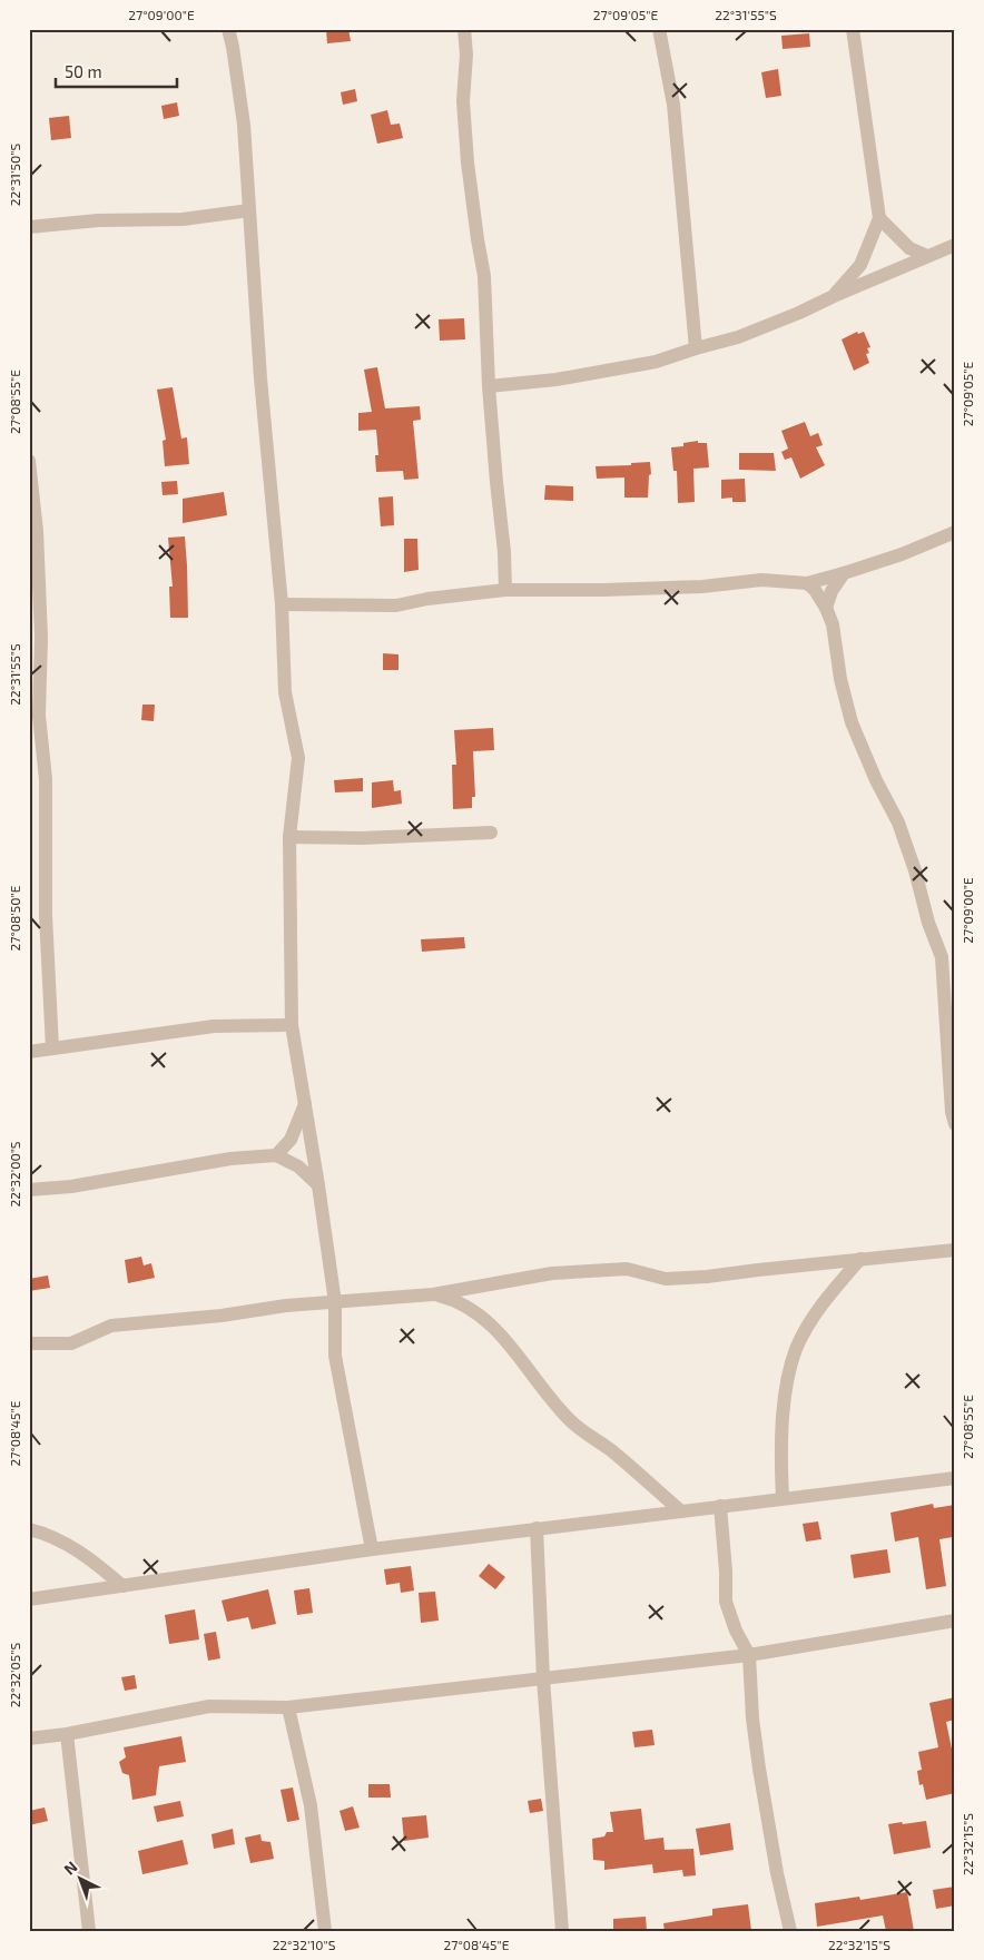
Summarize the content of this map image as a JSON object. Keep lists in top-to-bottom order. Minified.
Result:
{"scale_bar":"50 m","north":"top left","coordinates":["27°09'00\"E","27°09'05\"E","22°31'55\"S","22°31'50\"S","27°08'55\"E","27°08'50\"E","22°32'00\"S","27°08'45\"E","22°32'05\"S","22°32'15\"S","22°32'10\"S"]}
